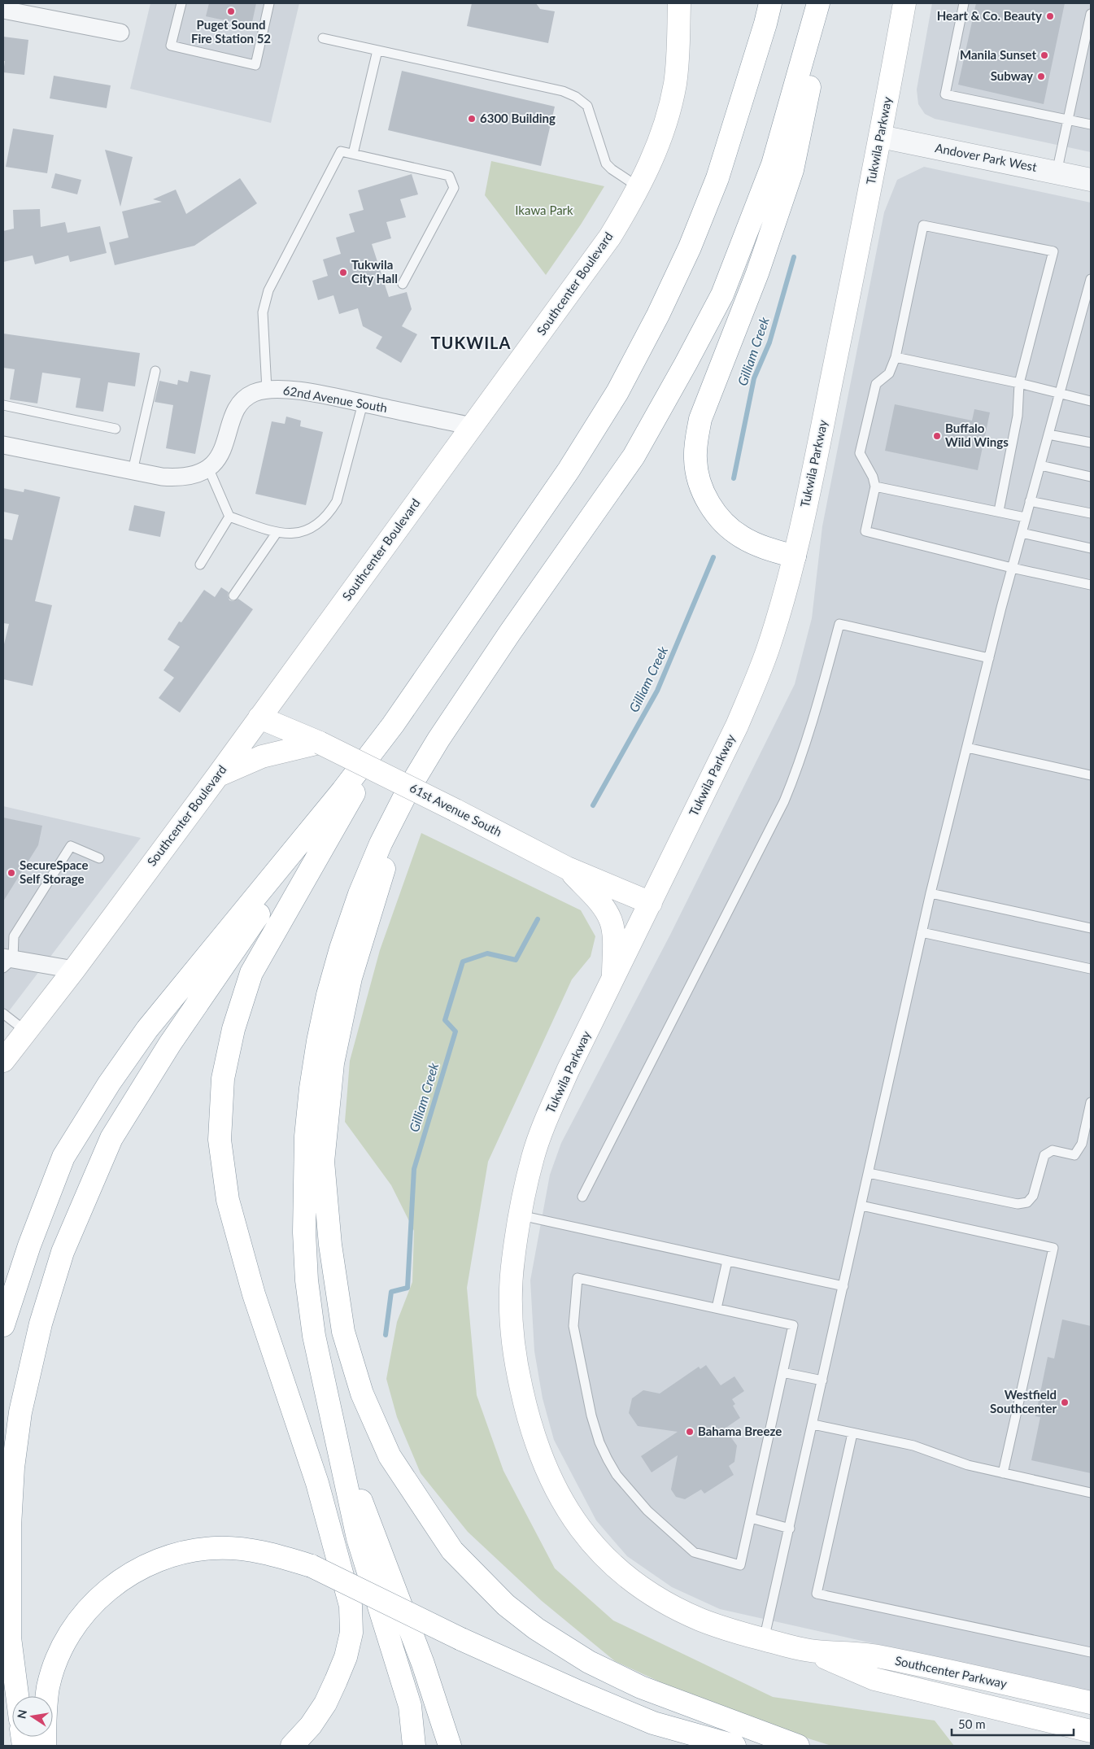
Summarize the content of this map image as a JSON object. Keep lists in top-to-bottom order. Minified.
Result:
{"streets":{"main road":["Tukwila Parkway","Southcenter Boulevard","61st Avenue South","Southcenter Parkway"],"street":["Andover Park West","62nd Avenue South"]},"crossings":[["Tukwila Parkway","Andover Park West"],["Tukwila Parkway","61st Avenue South"],["Tukwila Parkway","Southcenter Parkway"],["Southcenter Boulevard","62nd Avenue South"],["Southcenter Boulevard","61st Avenue South"]],"districts":["TUKWILA"],"water":["Gilliam Creek"],"parks":["Ikawa Park"],"places":["Puget Sound Fire Station 52","Heart & Co. Beauty","Manila Sunset","Subway","6300 Building","Tukwila City Hall","Buffalo Wild Wings","SecureSpace Self Storage","Westfield Southcenter","Bahama Breeze"],"scale_bar":"50 m","north":"left"}
